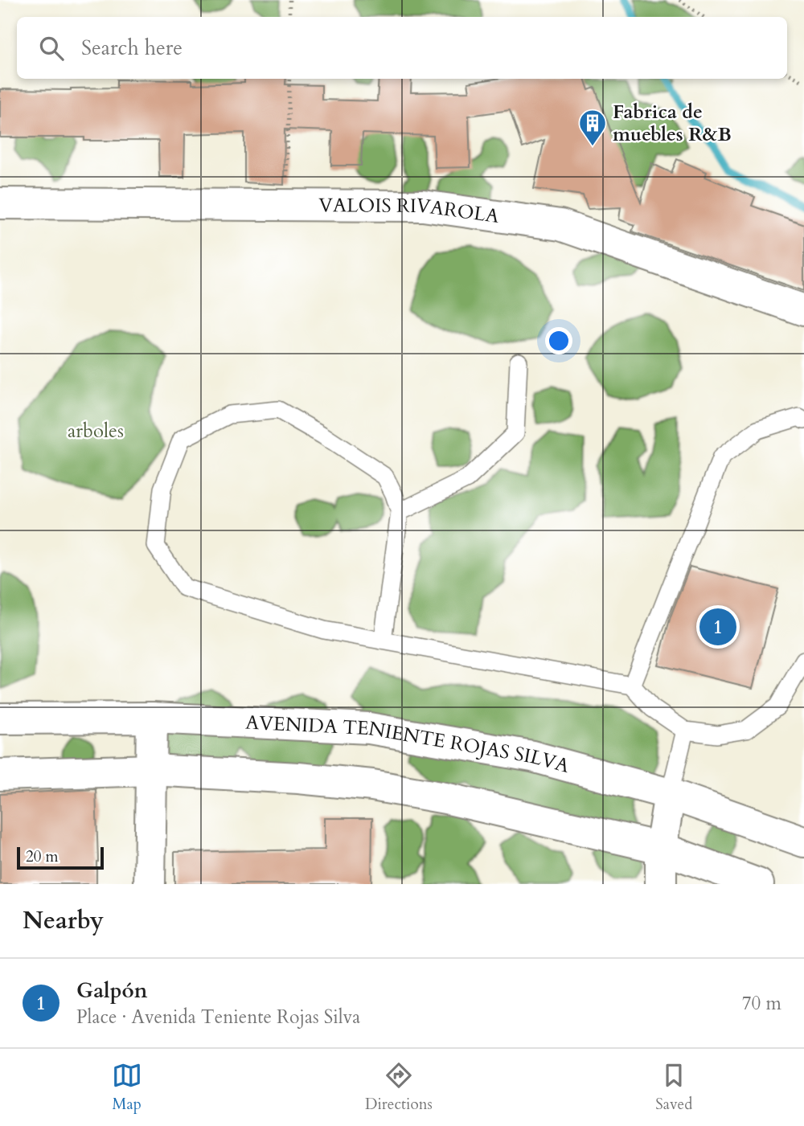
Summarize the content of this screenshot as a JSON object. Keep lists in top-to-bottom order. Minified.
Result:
{"streets":{"street":["VALOIS RIVAROLA","AVENIDA TENIENTE ROJAS SILVA"]},"parks":["arboles"],"places":{"building":["Fabrica de muebles R&B"]},"scale_bar":"20 m","page":{"search":"Search here","pins":"1","scale":"20 m","heading":"Nearby","list":[{"mark":"1","name":"Galpón","note":"Place · Avenida Teniente Rojas Silva","value":"70 m"}],"nav":["Map","Directions","Saved"]}}
